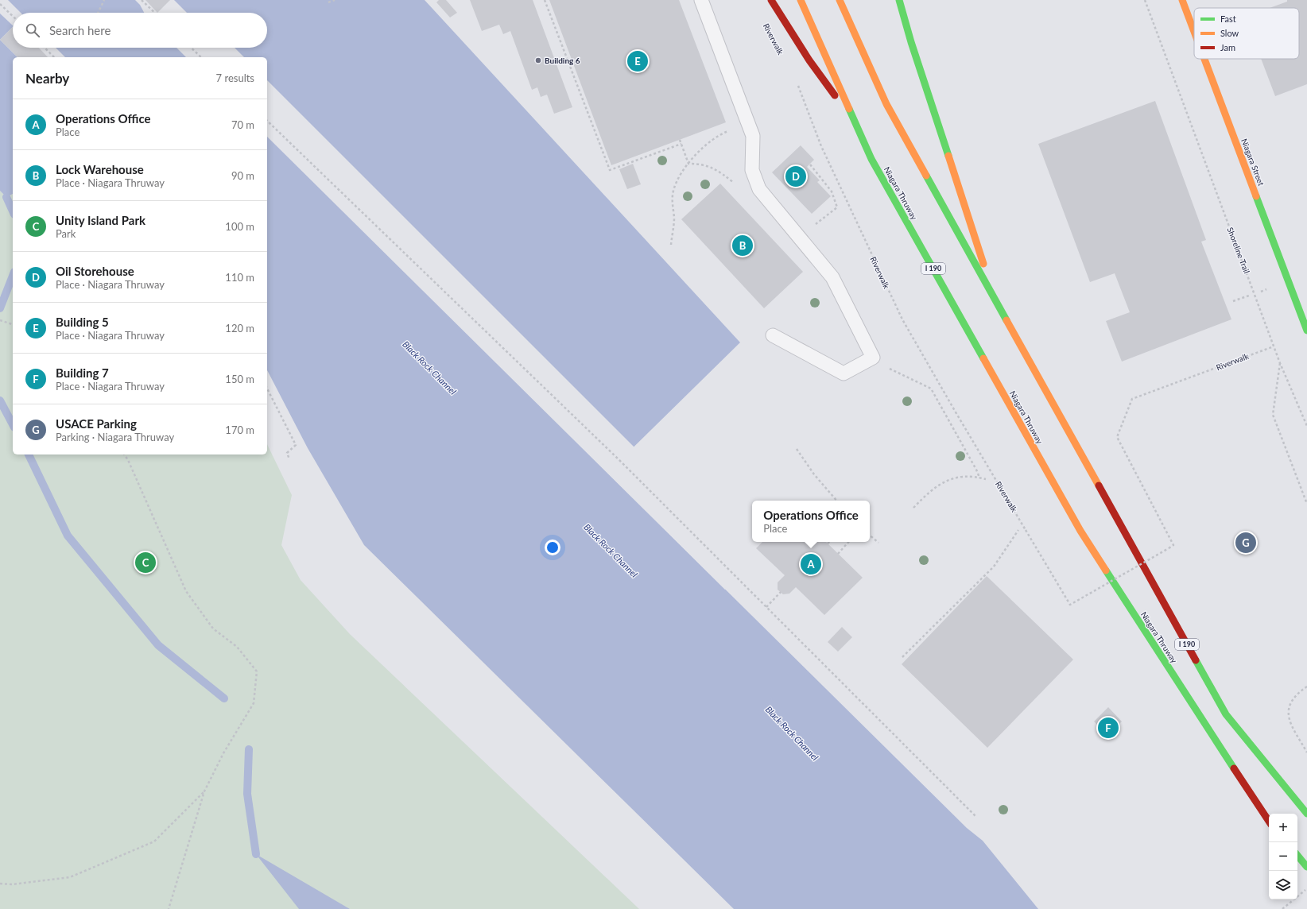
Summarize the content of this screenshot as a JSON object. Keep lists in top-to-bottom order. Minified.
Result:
{"streets":{"main road":["Niagara Street","Niagara Thruway","I 190"],"path":["Riverwalk","Shoreline Trail"]},"crossings":[["Riverwalk","Shoreline Trail"]],"water":["Black Rock Channel"],"places":["Building 6"],"legend":["Fast","Slow","Jam"],"page":{"search":"Search here","pins":["E","D","B","G","C","A","F"],"heading":["Nearby","7 results"],"list":[{"mark":"A","name":"Operations Office","note":"Place","value":"70 m"},{"mark":"B","name":"Lock Warehouse","note":"Place · Niagara Thruway","value":"90 m"},{"mark":"C","name":"Unity Island Park","note":"Park","value":"100 m"},{"mark":"D","name":"Oil Storehouse","note":"Place · Niagara Thruway","value":"110 m"},{"mark":"E","name":"Building 5","note":"Place · Niagara Thruway","value":"120 m"},{"mark":"F","name":"Building 7","note":"Place · Niagara Thruway","value":"150 m"},{"mark":"G","name":"USACE Parking","note":"Parking · Niagara Thruway","value":"170 m"}],"popup":["Operations Office","Place"],"map_buttons":["+","−"]}}
